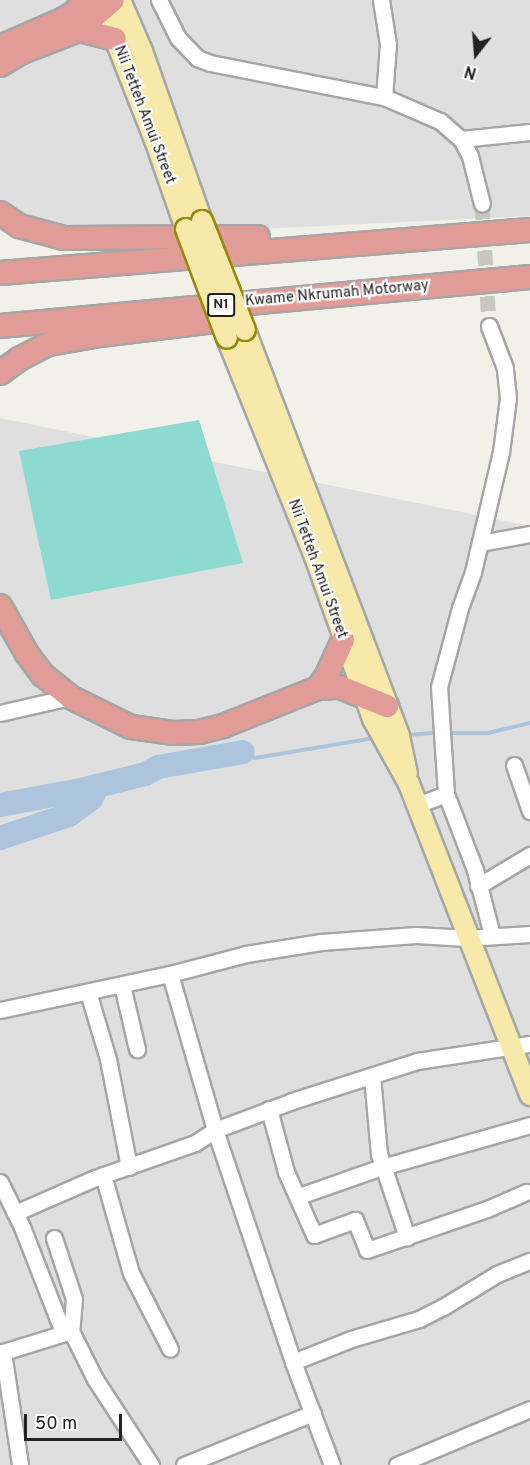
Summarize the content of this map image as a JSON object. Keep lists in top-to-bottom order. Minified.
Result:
{"streets":{"highway":["Kwame Nkrumah Motorway","N1"],"main road":["Nii Tetteh Amui Street"]},"scale_bar":"50 m","north":"bottom"}
